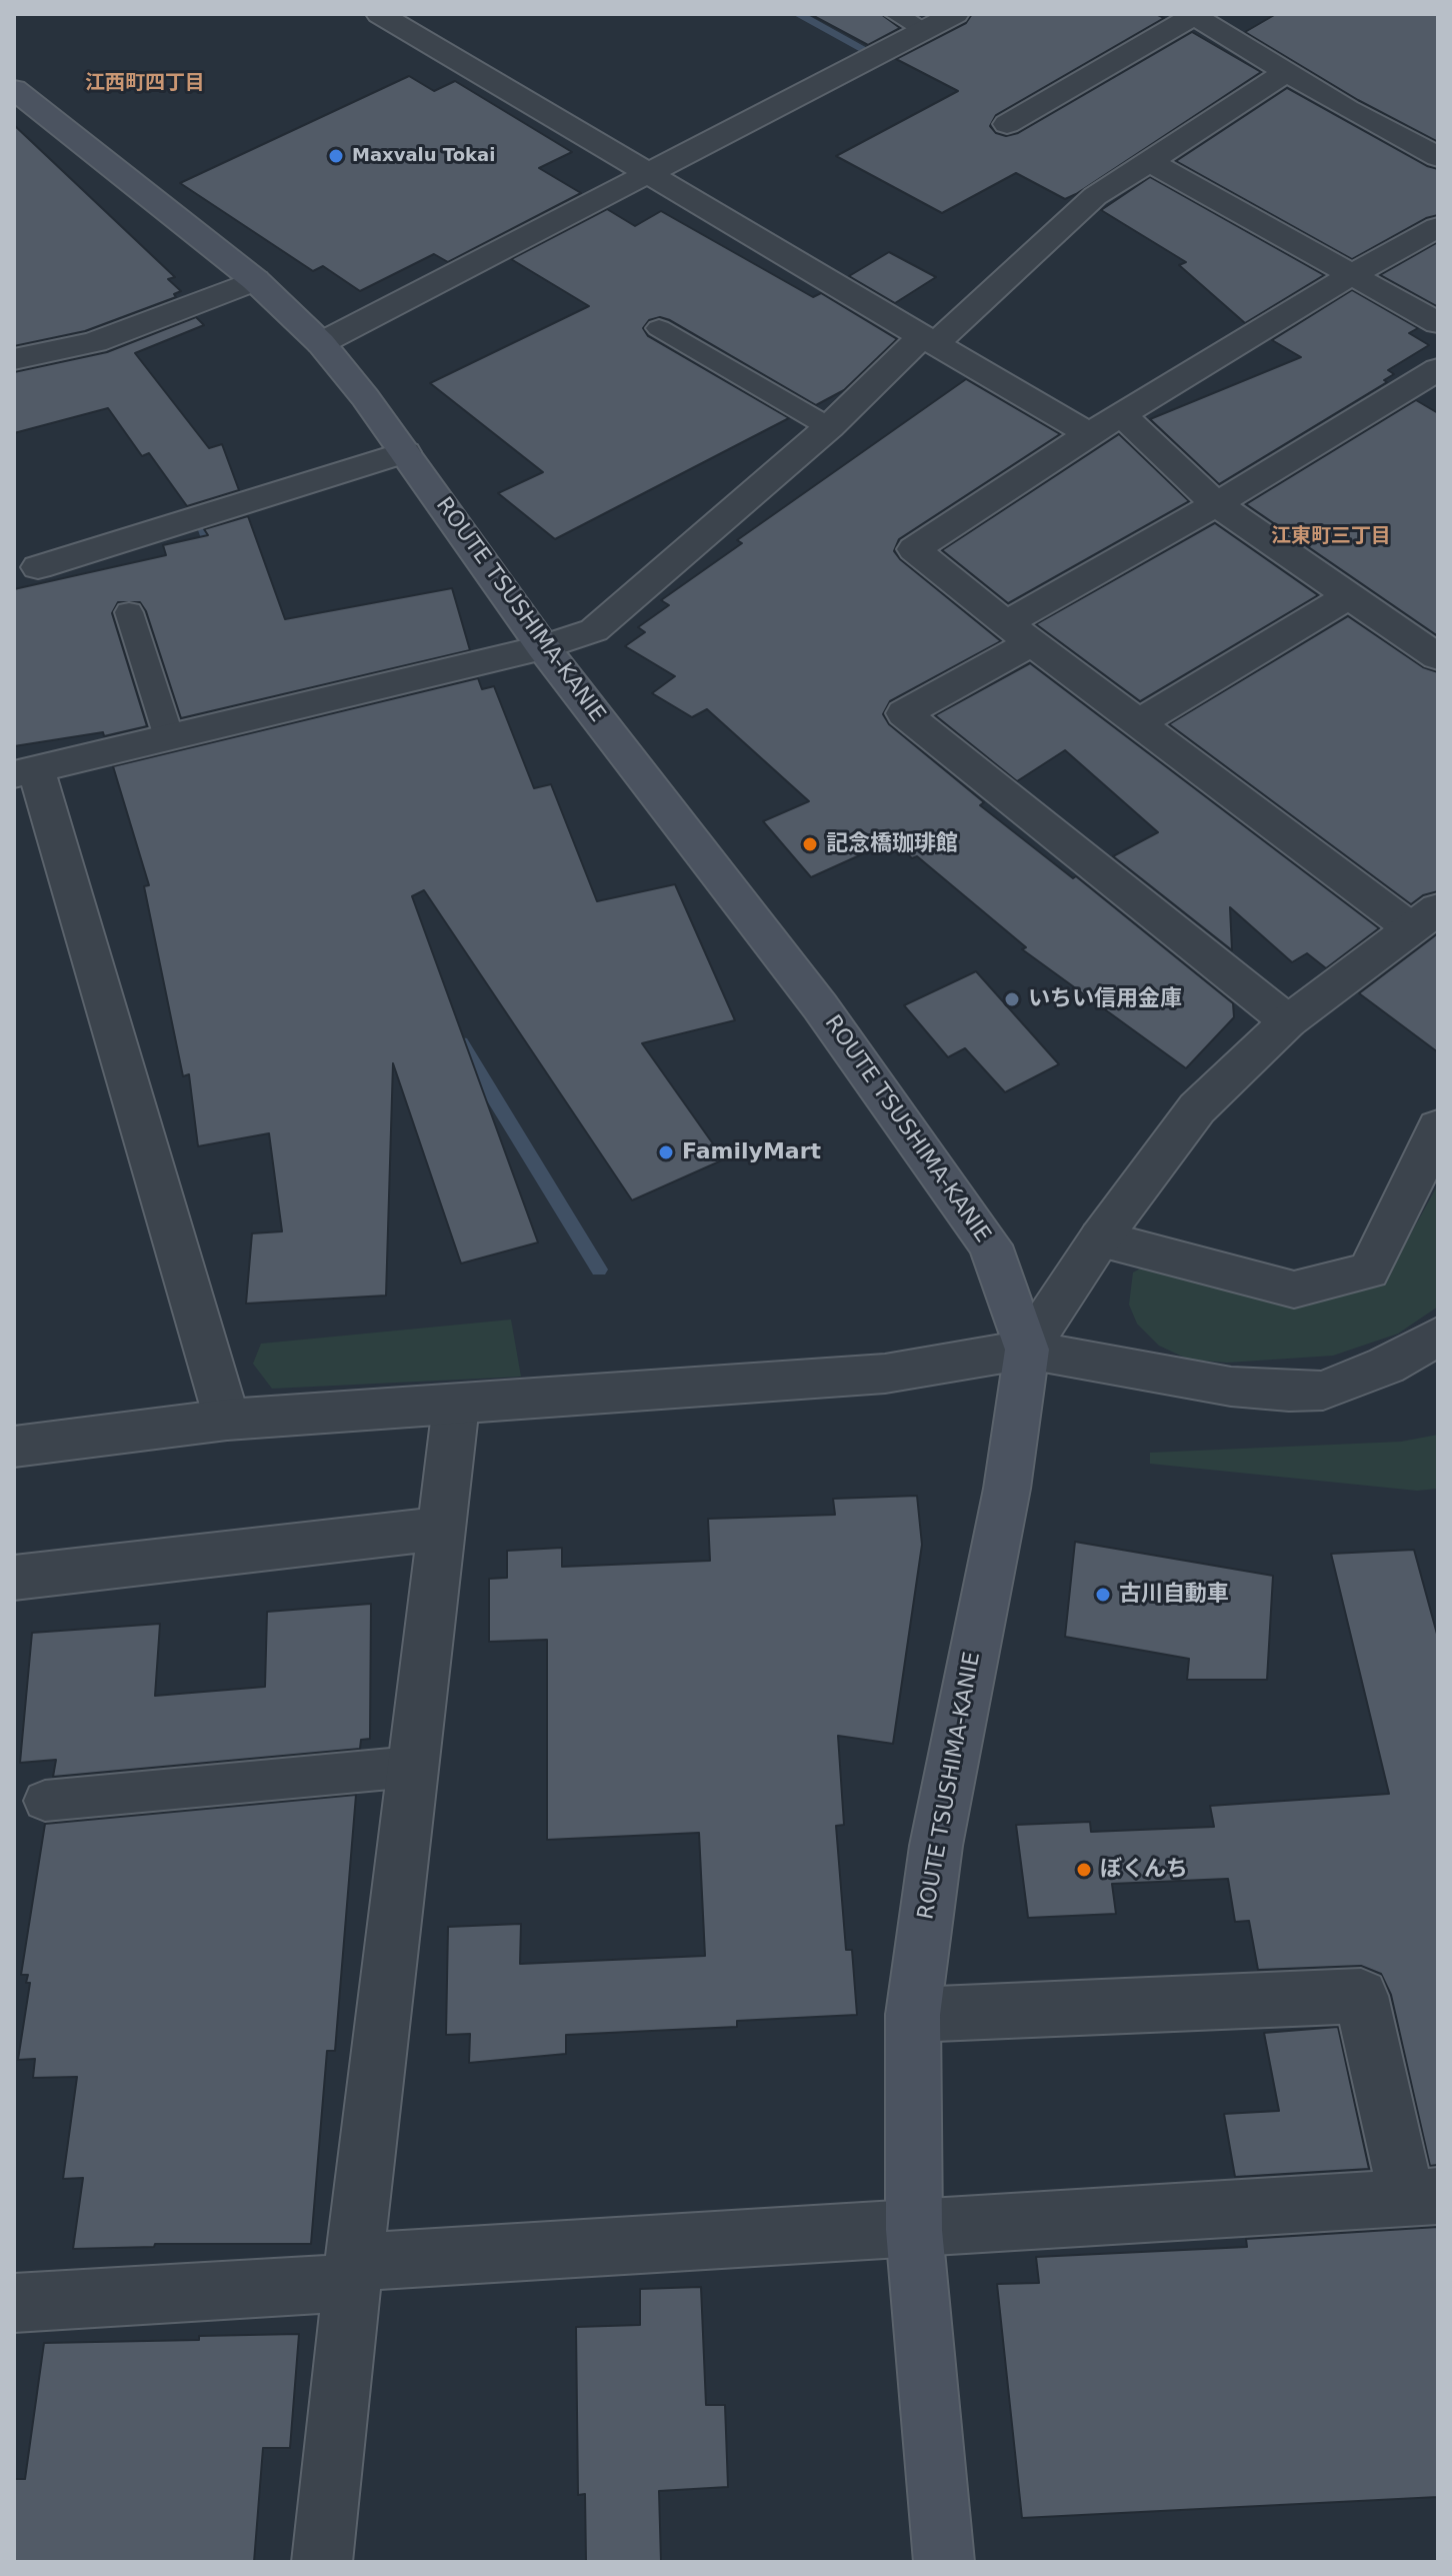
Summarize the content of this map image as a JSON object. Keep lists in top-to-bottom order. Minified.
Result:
{"streets":{"main road":["ROUTE TSUSHIMA-KANIE"]},"districts":["江西町四丁目","江東町三丁目"],"places":["Maxvalu Tokai","記念橋珈琲館","いちい信用金庫","FamilyMart","古川自動車","ぼくんち"]}
